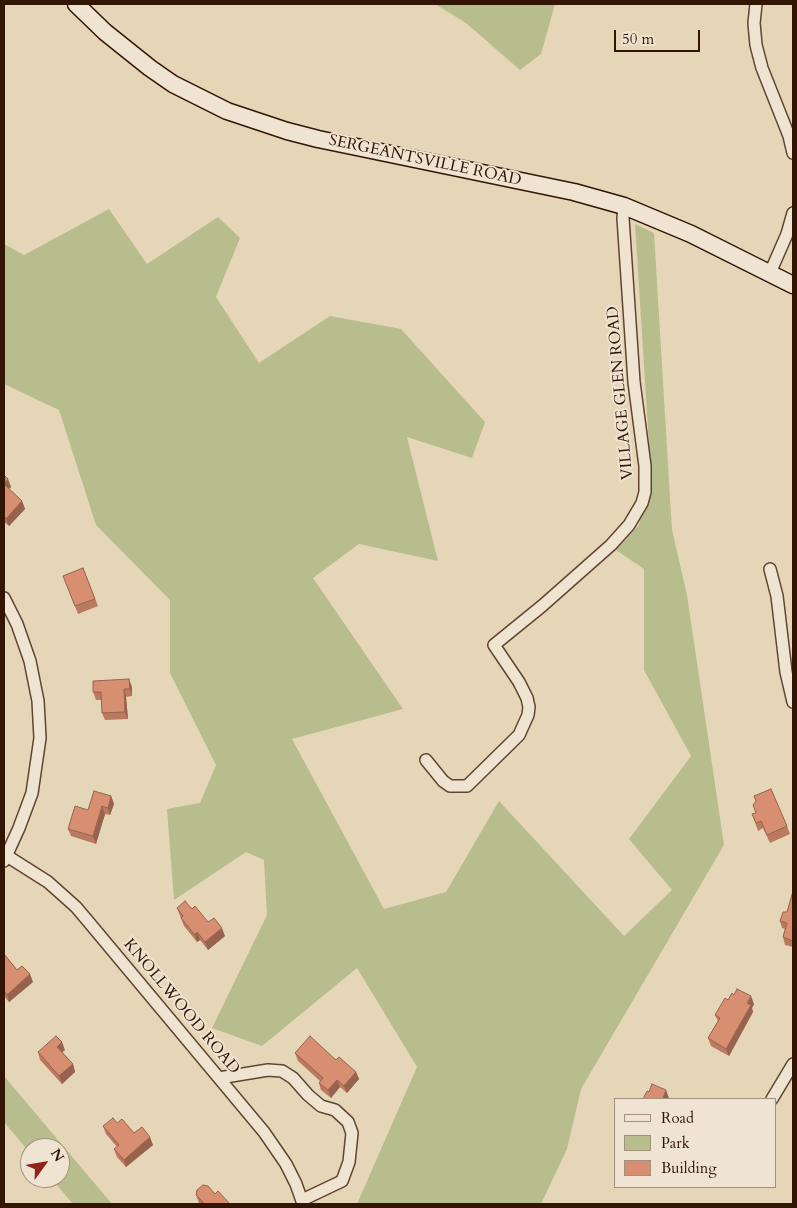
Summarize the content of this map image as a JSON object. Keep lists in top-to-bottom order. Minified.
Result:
{"streets":{"main road":["SERGEANTSVILLE ROAD"],"street":["VILLAGE GLEN ROAD","KNOLLWOOD ROAD"]},"crossings":[["SERGEANTSVILLE ROAD","VILLAGE GLEN ROAD"]],"legend":["Road","Park","Building"],"scale_bar":"50 m","north":"top right"}
